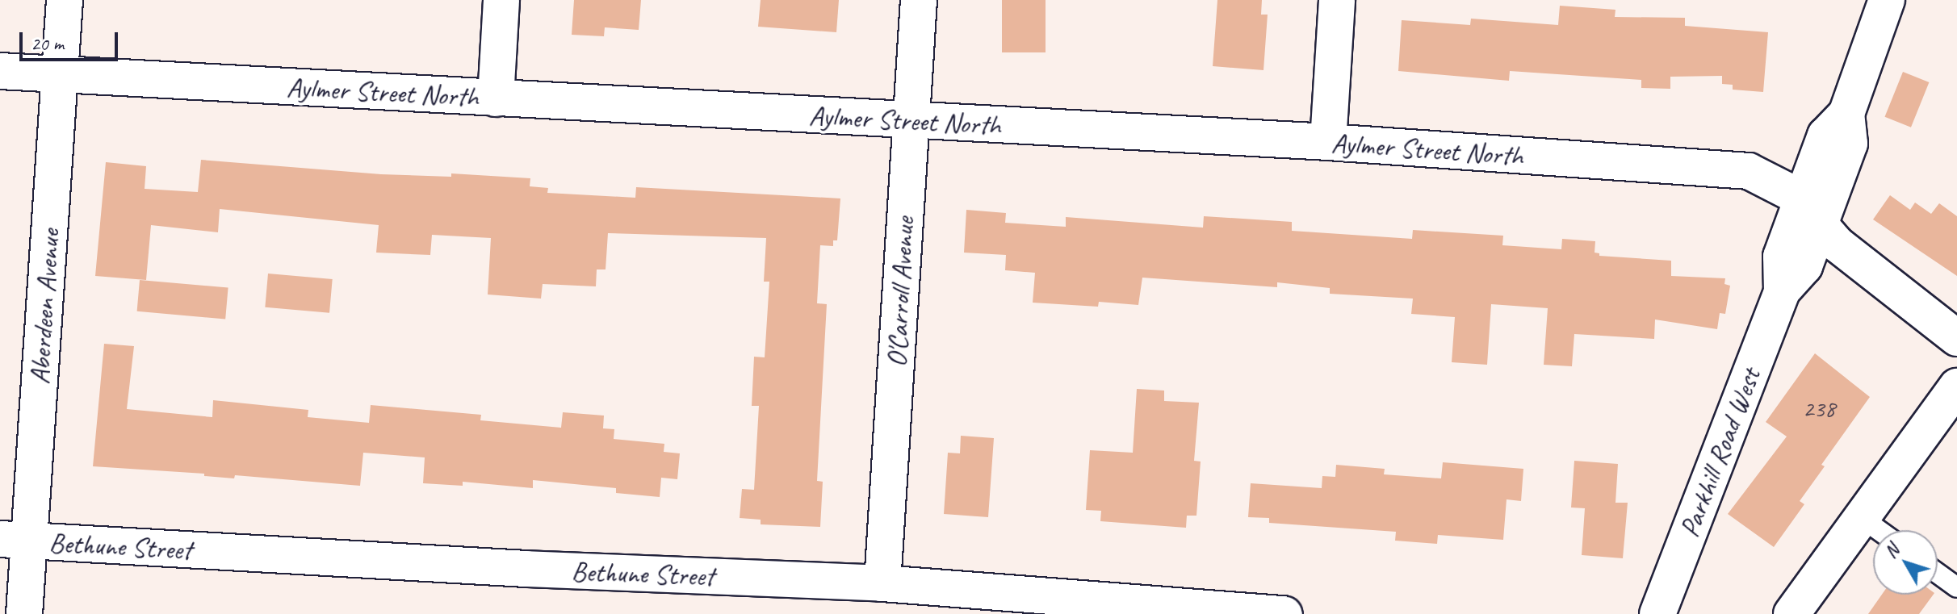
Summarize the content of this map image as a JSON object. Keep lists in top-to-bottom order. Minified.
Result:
{"streets":{"street":["Aylmer Street North","O'Carroll Avenue","Aberdeen Avenue","Parkhill Road West","Bethune Street"]},"crossings":[["Aylmer Street North","O'Carroll Avenue"],["Aylmer Street North","Aberdeen Avenue"],["Aylmer Street North","Parkhill Road West"],["O'Carroll Avenue","Bethune Street"],["Aberdeen Avenue","Bethune Street"]],"house_numbers":["238"],"scale_bar":"20 m","north":"top left"}
